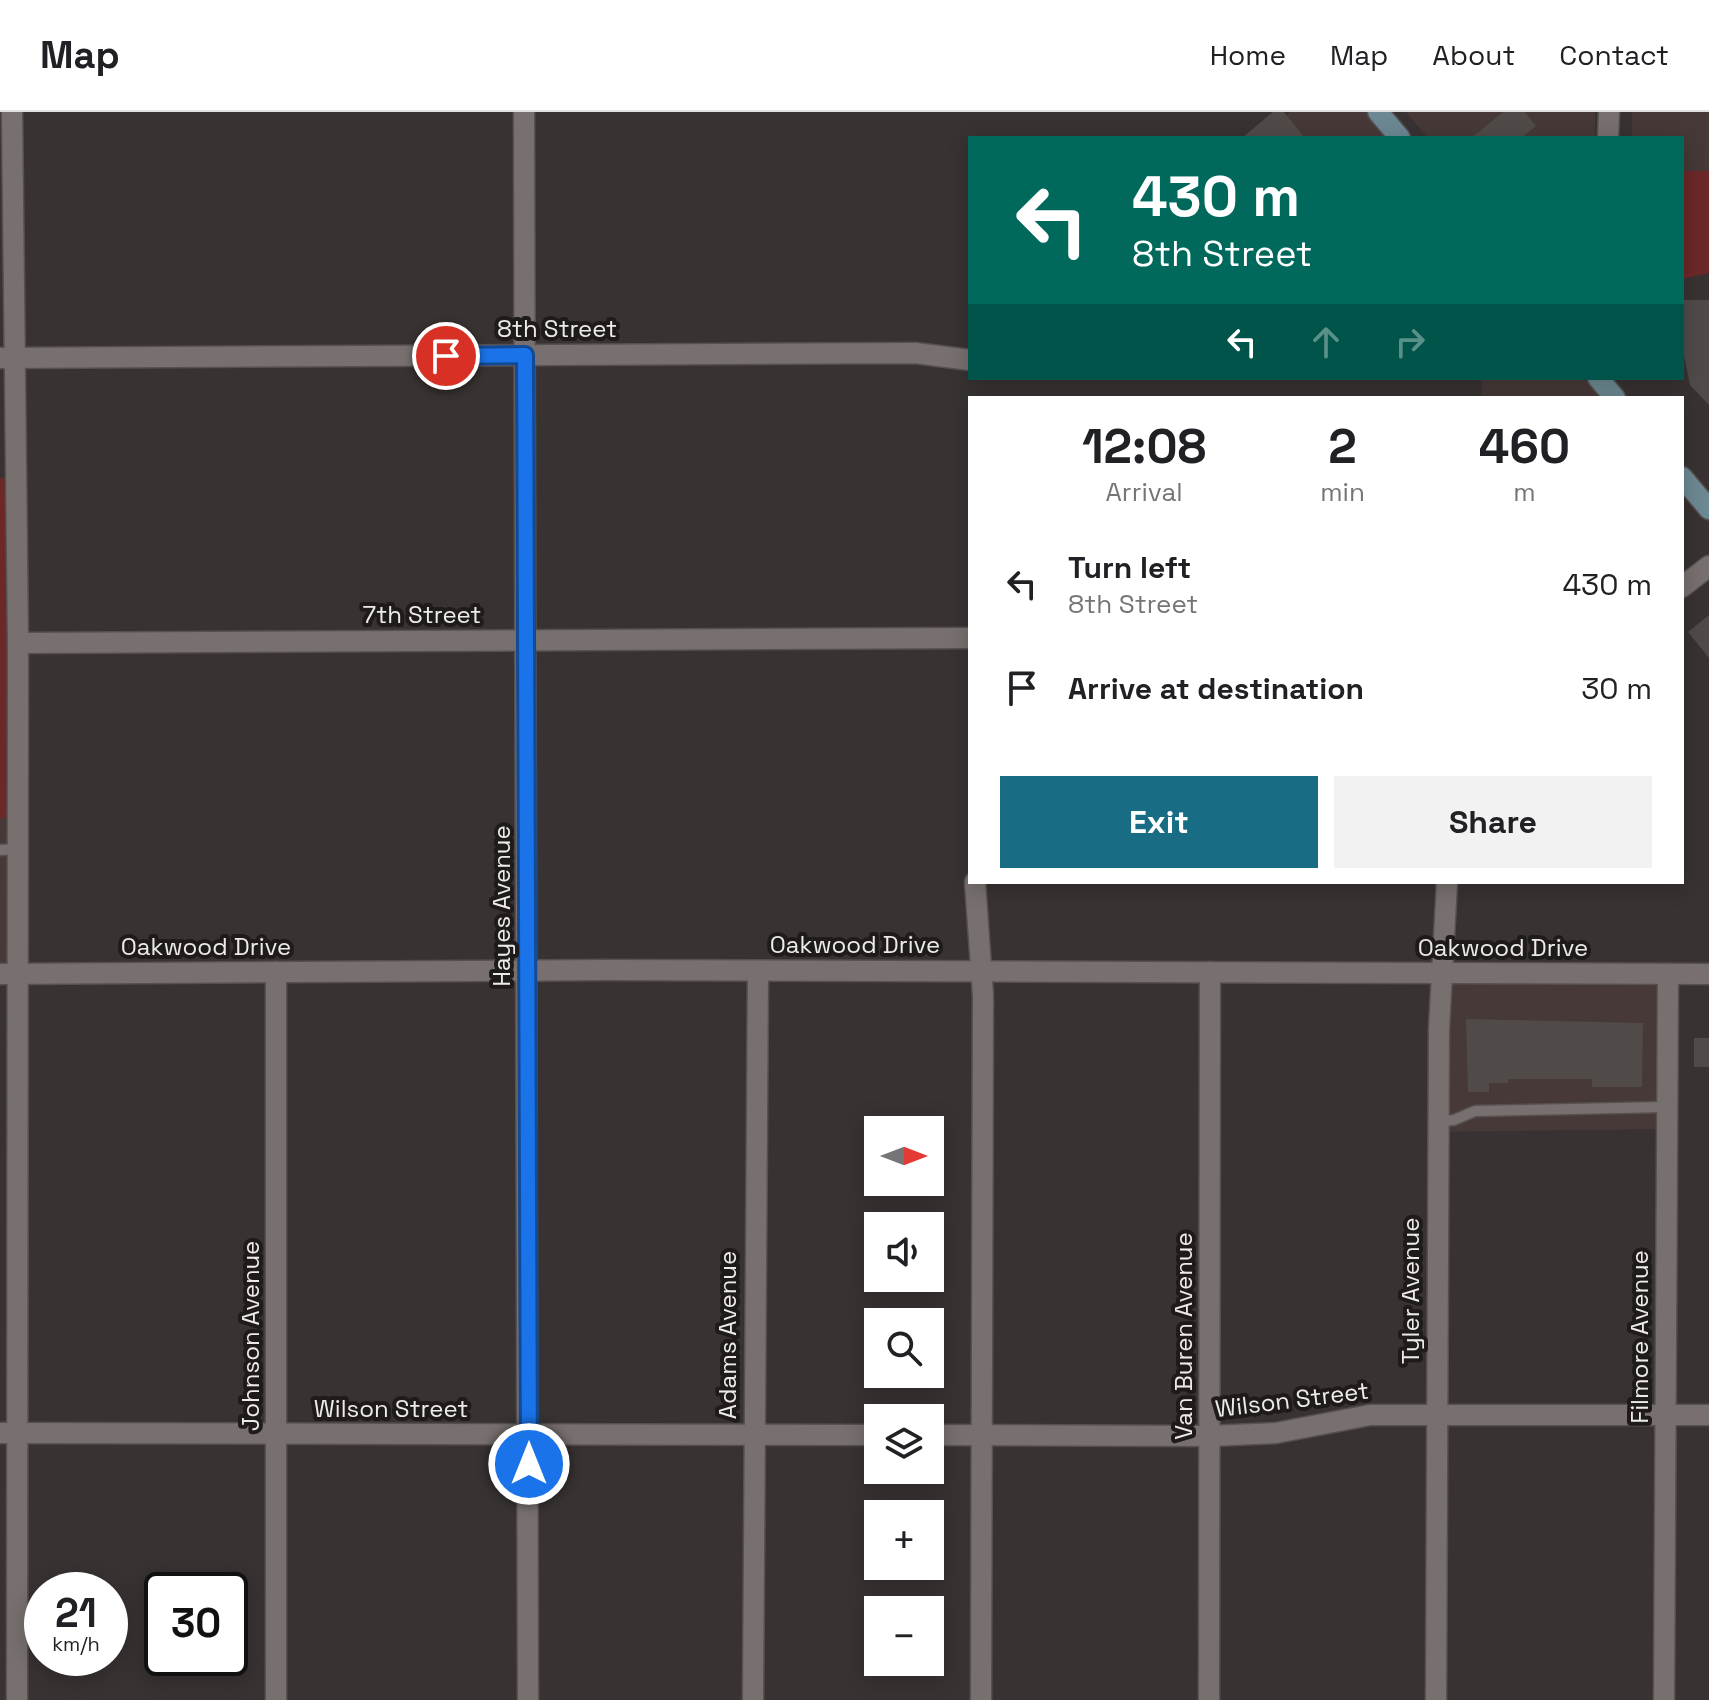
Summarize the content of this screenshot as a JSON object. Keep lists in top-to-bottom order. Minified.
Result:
{"streets":{"street":["8th Street","7th Street","Hayes Avenue","Oakwood Drive","Tyler Avenue","Adams Avenue","Johnson Avenue","Van Buren Avenue","Filmore Avenue","Wilson Street"]},"crossings":[["8th Street","Hayes Avenue"],["7th Street","Hayes Avenue"],["Hayes Avenue","Oakwood Drive"],["Hayes Avenue","Wilson Street"],["Oakwood Drive","Tyler Avenue"],["Oakwood Drive","Adams Avenue"],["Oakwood Drive","Johnson Avenue"],["Oakwood Drive","Van Buren Avenue"],["Oakwood Drive","Filmore Avenue"],["Tyler Avenue","Wilson Street"],["Adams Avenue","Wilson Street"],["Johnson Avenue","Wilson Street"],["Van Buren Avenue","Wilson Street"],["Filmore Avenue","Wilson Street"]],"north":"right","page":{"header":"Map","nav":["Home","Map","About","Contact"],"turn":["430 m","8th Street"],"eta":["12:08","Arrival","2","min","460","m"],"list":[{"name":"Turn left","note":"8th Street","value":"430 m"},{"name":"Arrive at destination","value":"30 m"}],"buttons":["Exit","Share"],"map_buttons":["+","−"],"speed":"21 km/h","limit":"30"}}
